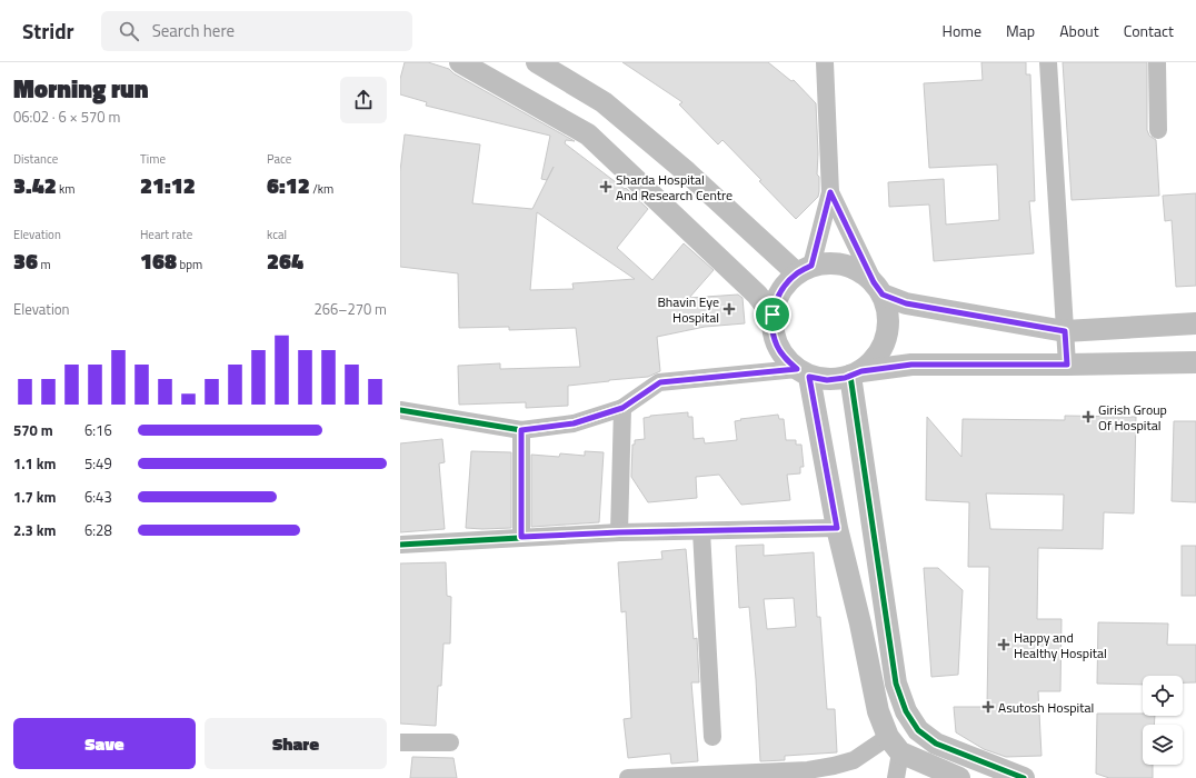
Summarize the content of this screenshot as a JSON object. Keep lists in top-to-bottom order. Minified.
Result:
{"places":{"health":["Sharda Hospital And Research Centre","Bhavin Eye Hospital","Girish Group Of Hospital","Happy and Healthy Hospital","Asutosh Hospital"]},"page":{"header":"Stridr","search":"Search here","nav":["Home","Map","About","Contact"],"heading":["Morning run","06:02 · 6 × 570 m"],"stats":[["Distance","3.42 km"],["Time","21:12"],["Pace","6:12 /km"],["Elevation","36 m"],["Heart rate","168 bpm"],["kcal","264"]],"chart":["Elevation","266–270 m"],"list":[{"name":"570 m","note":"6:16"},{"name":"1.1 km","note":"5:49"},{"name":"1.7 km","note":"6:43"},{"name":"2.3 km","note":"6:28"}],"buttons":["Save","Share"]}}
